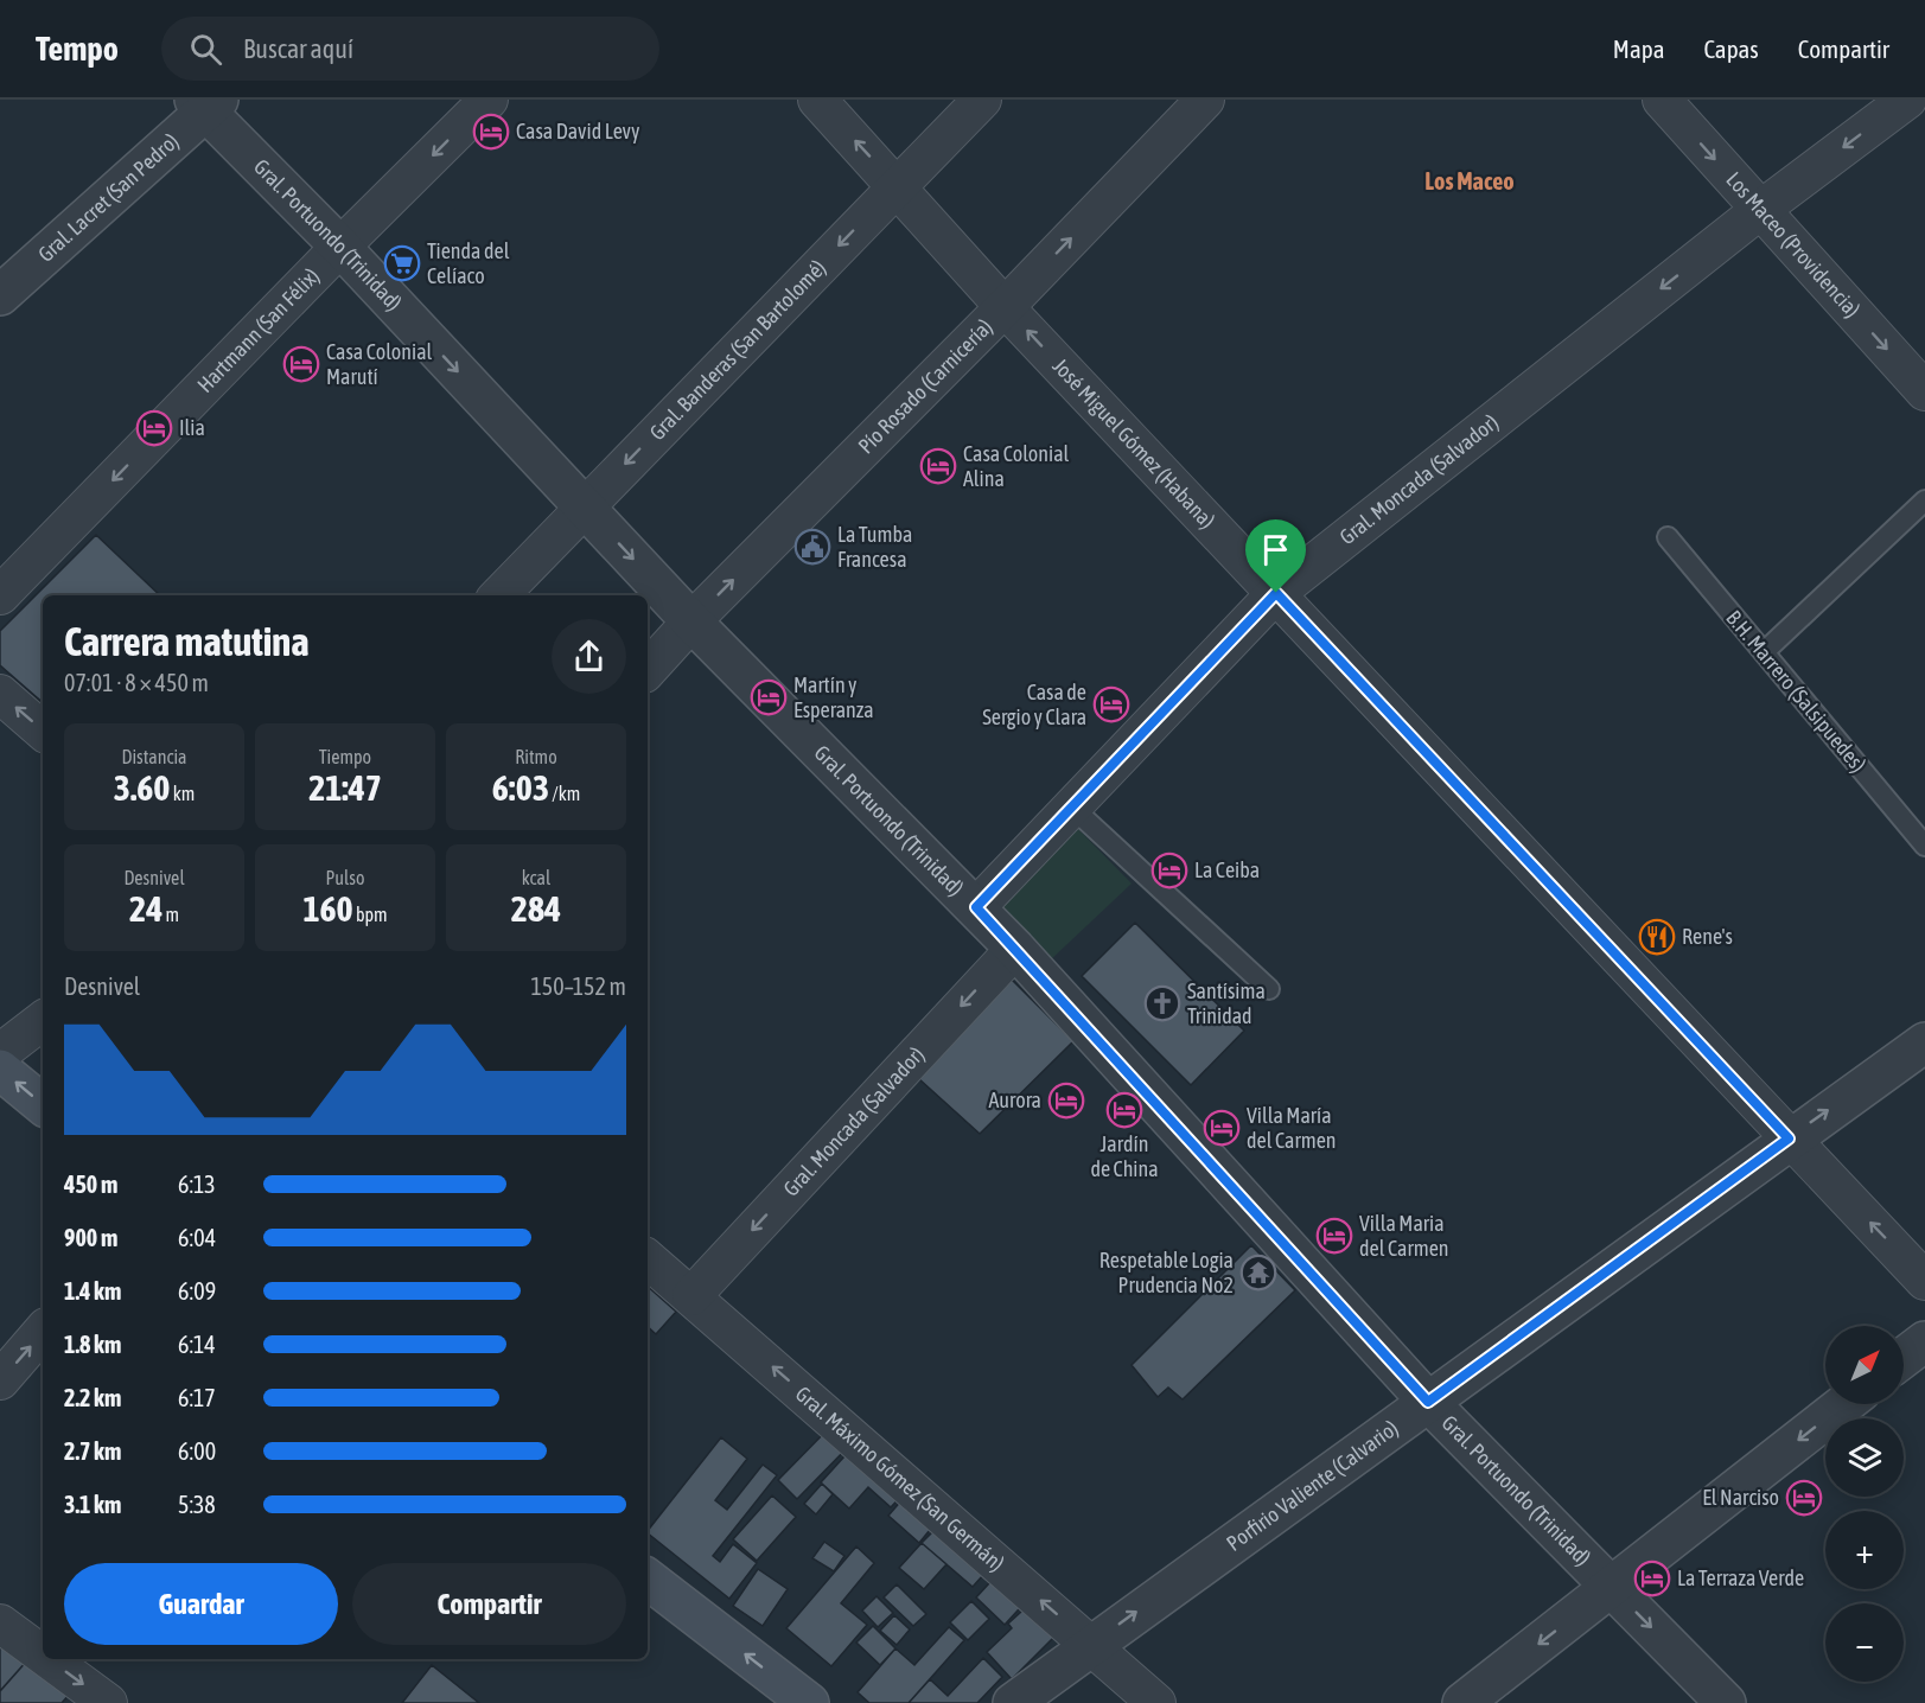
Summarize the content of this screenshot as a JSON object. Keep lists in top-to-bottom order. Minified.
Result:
{"streets":{"street":["Gral. Lacret (San Pedro)","Gral. Portuondo (Trinidad)","Los Maceo (Providencia)","Hartmann (San Félix)","Gral. Banderas (San Bartolomé)","Pío Rosado (Carnicería)","José Miguel Gómez (Habana)","Gral. Moncada (Salvador)","Gral. Máximo Gómez (San Germán)","Porfirio Valiente (Calvario)"],"lane":["B.H. Marrero (Salsipuedes)"]},"crossings":[["Gral. Lacret (San Pedro)","Gral. Portuondo (Trinidad)"],["Gral. Portuondo (Trinidad)","Hartmann (San Félix)"],["Gral. Portuondo (Trinidad)","Gral. Banderas (San Bartolomé)"],["Gral. Portuondo (Trinidad)","Pío Rosado (Carnicería)"],["Gral. Portuondo (Trinidad)","Gral. Moncada (Salvador)"],["Gral. Portuondo (Trinidad)","Porfirio Valiente (Calvario)"],["Los Maceo (Providencia)","Gral. Moncada (Salvador)"],["Gral. Banderas (San Bartolomé)","José Miguel Gómez (Habana)"],["Pío Rosado (Carnicería)","José Miguel Gómez (Habana)"],["José Miguel Gómez (Habana)","Gral. Moncada (Salvador)"],["José Miguel Gómez (Habana)","Porfirio Valiente (Calvario)"],["Gral. Moncada (Salvador)","Gral. Máximo Gómez (San Germán)"],["Gral. Máximo Gómez (San Germán)","Porfirio Valiente (Calvario)"]],"one_way":["Los Maceo (Providencia)","Hartmann (San Félix)","Gral. Banderas (San Bartolomé)","Pío Rosado (Carnicería)","José Miguel Gómez (Habana)","Gral. Moncada (Salvador)","Gral. Máximo Gómez (San Germán)","Porfirio Valiente (Calvario)"],"districts":["Los Maceo"],"places":{"hotel":["Casa David Levy","Casa Colonial Marutí","Ilia","Casa Colonial Alina","Martín y Esperanza","Casa de Sergio y Clara","La Ceiba","Aurora","Jardín de China","Villa María del Carmen","Villa Maria del Carmen","El Narciso","La Terraza Verde"],"supermarket":["Tienda del Celíaco"],"public building":["La Tumba Francesa"],"restaurant":["Rene's"],"church":["Santísima Trinidad"],"temple":["Respetable Logia Prudencia No2"]},"north":"top right","page":{"header":"Tempo","search":"Buscar aquí","nav":["Mapa","Capas","Compartir"],"heading":["Carrera matutina","07:01 · 8 × 450 m"],"stats":[["Distancia","3.60 km"],["Tiempo","21:47"],["Ritmo","6:03 /km"],["Desnivel","24 m"],["Pulso","160 bpm"],["kcal","284"]],"chart":["Desnivel","150–152 m"],"list":[{"name":"450 m","note":"6:13"},{"name":"900 m","note":"6:04"},{"name":"1.4 km","note":"6:09"},{"name":"1.8 km","note":"6:14"},{"name":"2.2 km","note":"6:17"},{"name":"2.7 km","note":"6:00"},{"name":"3.1 km","note":"5:38"}],"map_buttons":["+","−"],"buttons":["Guardar","Compartir"]}}
